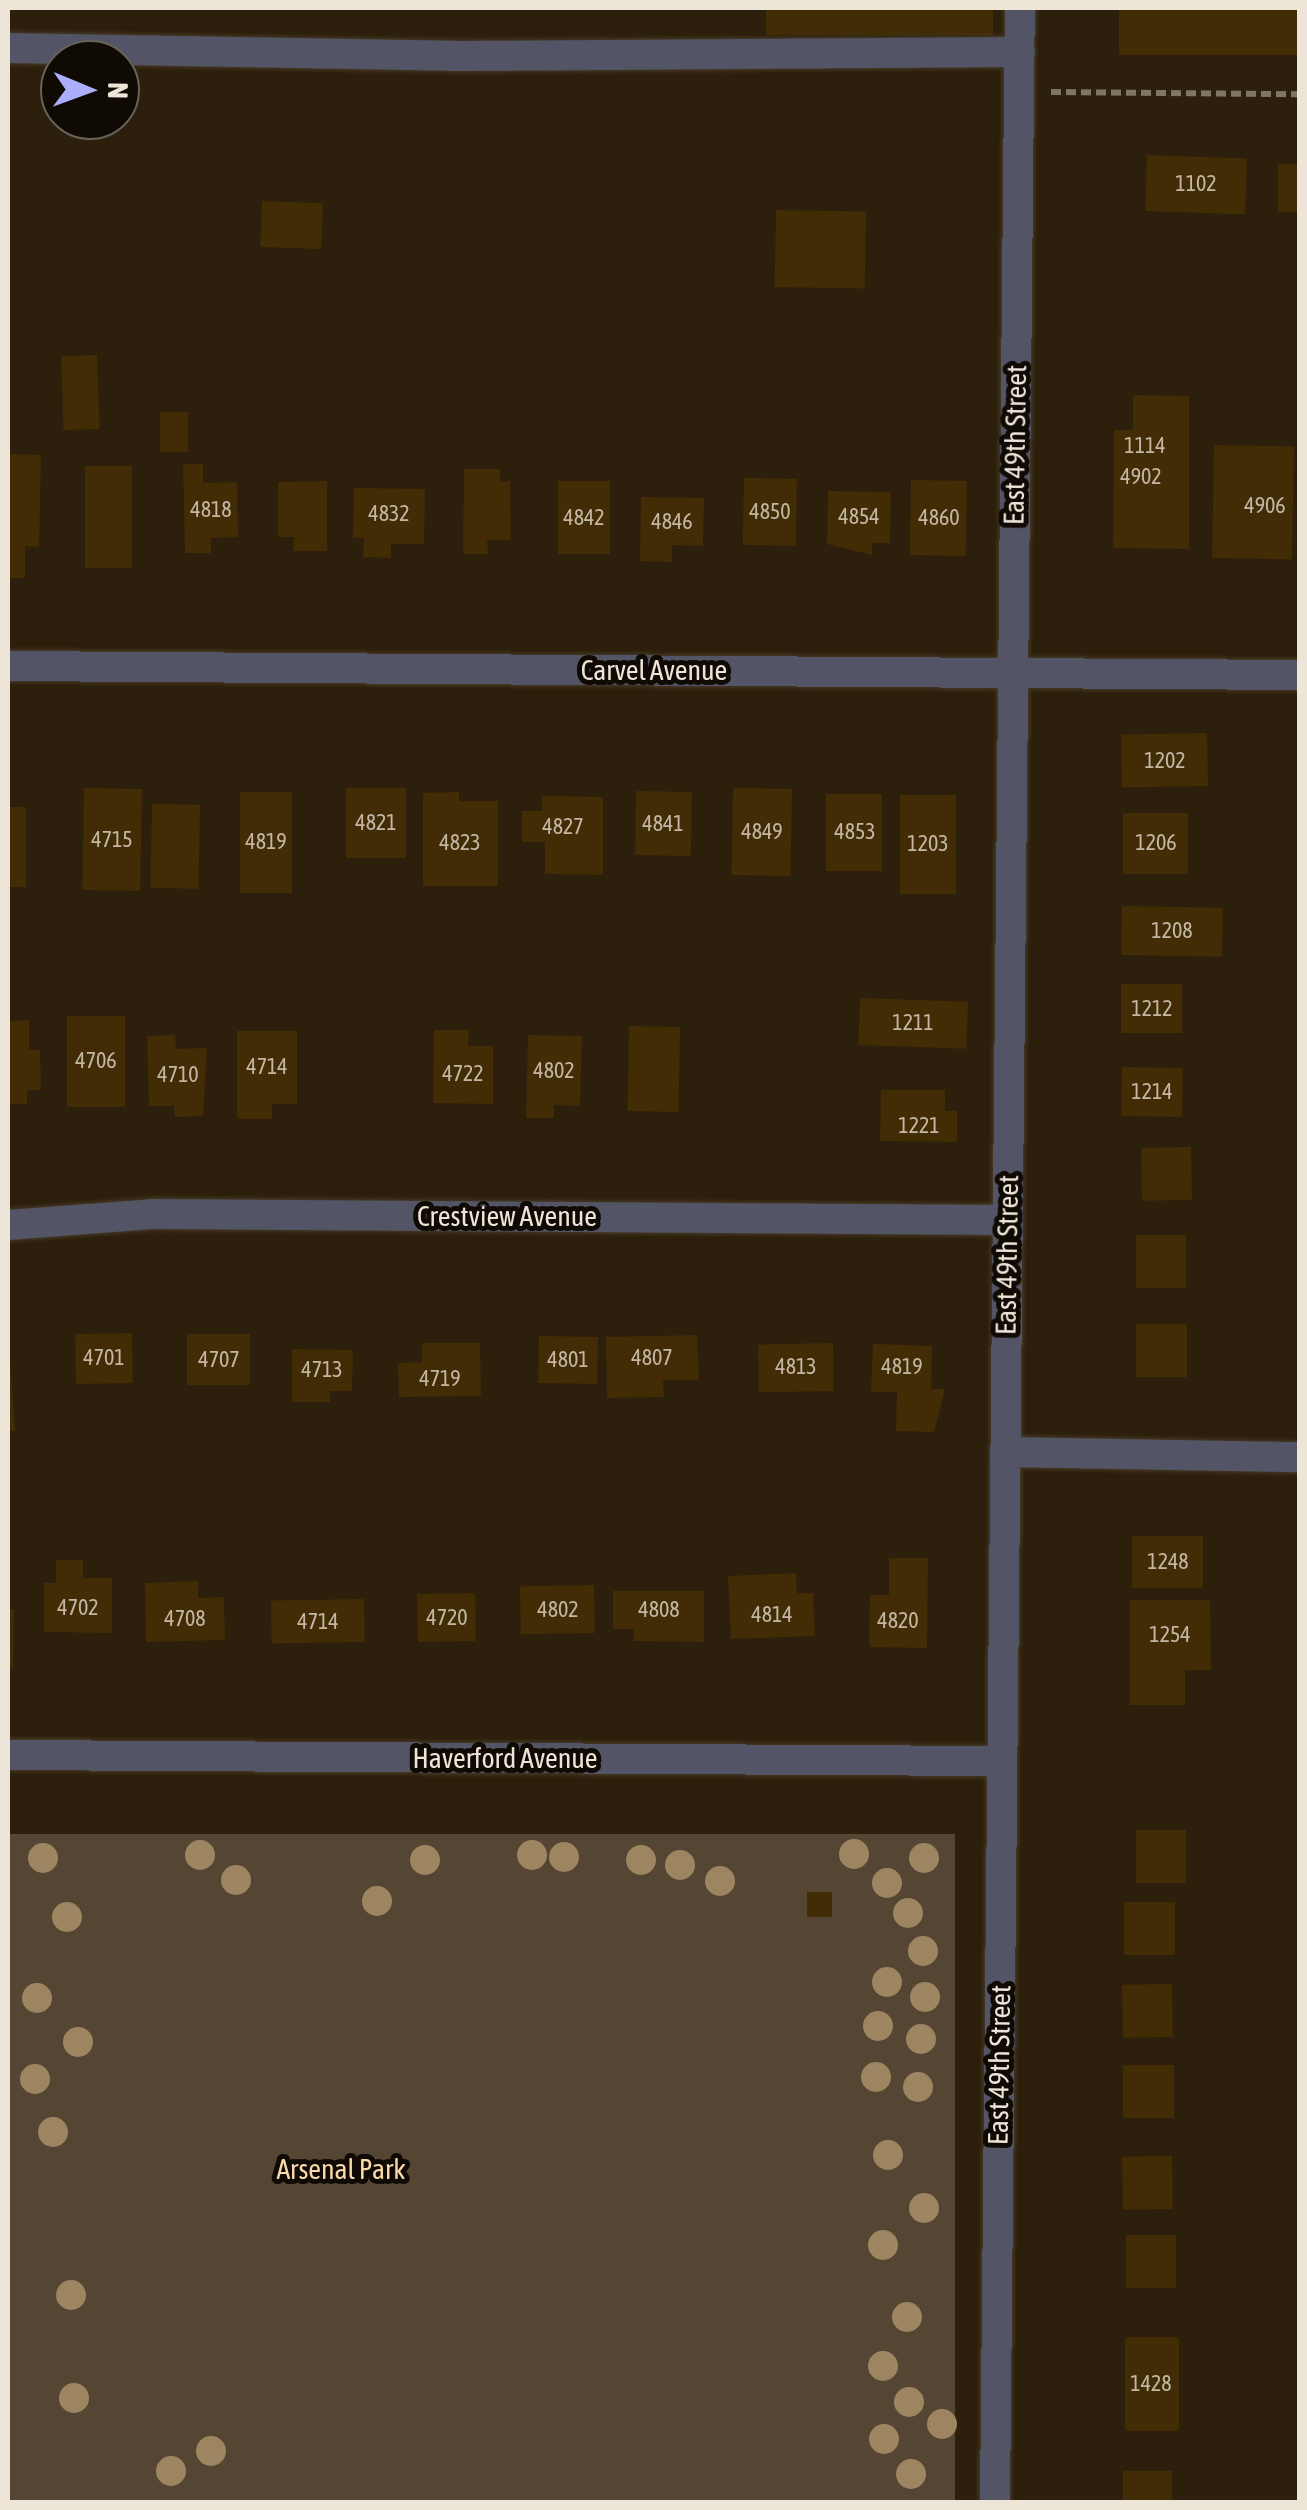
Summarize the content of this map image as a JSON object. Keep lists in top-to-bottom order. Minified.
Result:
{"streets":{"street":["East 49th Street","Carvel Avenue","Crestview Avenue","Haverford Avenue"]},"crossings":[["East 49th Street","Carvel Avenue"],["East 49th Street","Crestview Avenue"],["East 49th Street","Haverford Avenue"]],"parks":["Arsenal Park"],"house_numbers":["1102","1114","4902","4906","4818","4850","4832","4854","4842","4860","4846","1202","4821","4841","4827","4849","4853","4715","4819","4823","1206","1203","1208","1212","1211","4706","4714","4802","4722","4710","1214","1221","4701","4807","4707","4801","4813","4819","4713","4719","1248","4702","4802","4808","4814","4720","4708","4820","4714","1254","1428"],"north":"right"}
